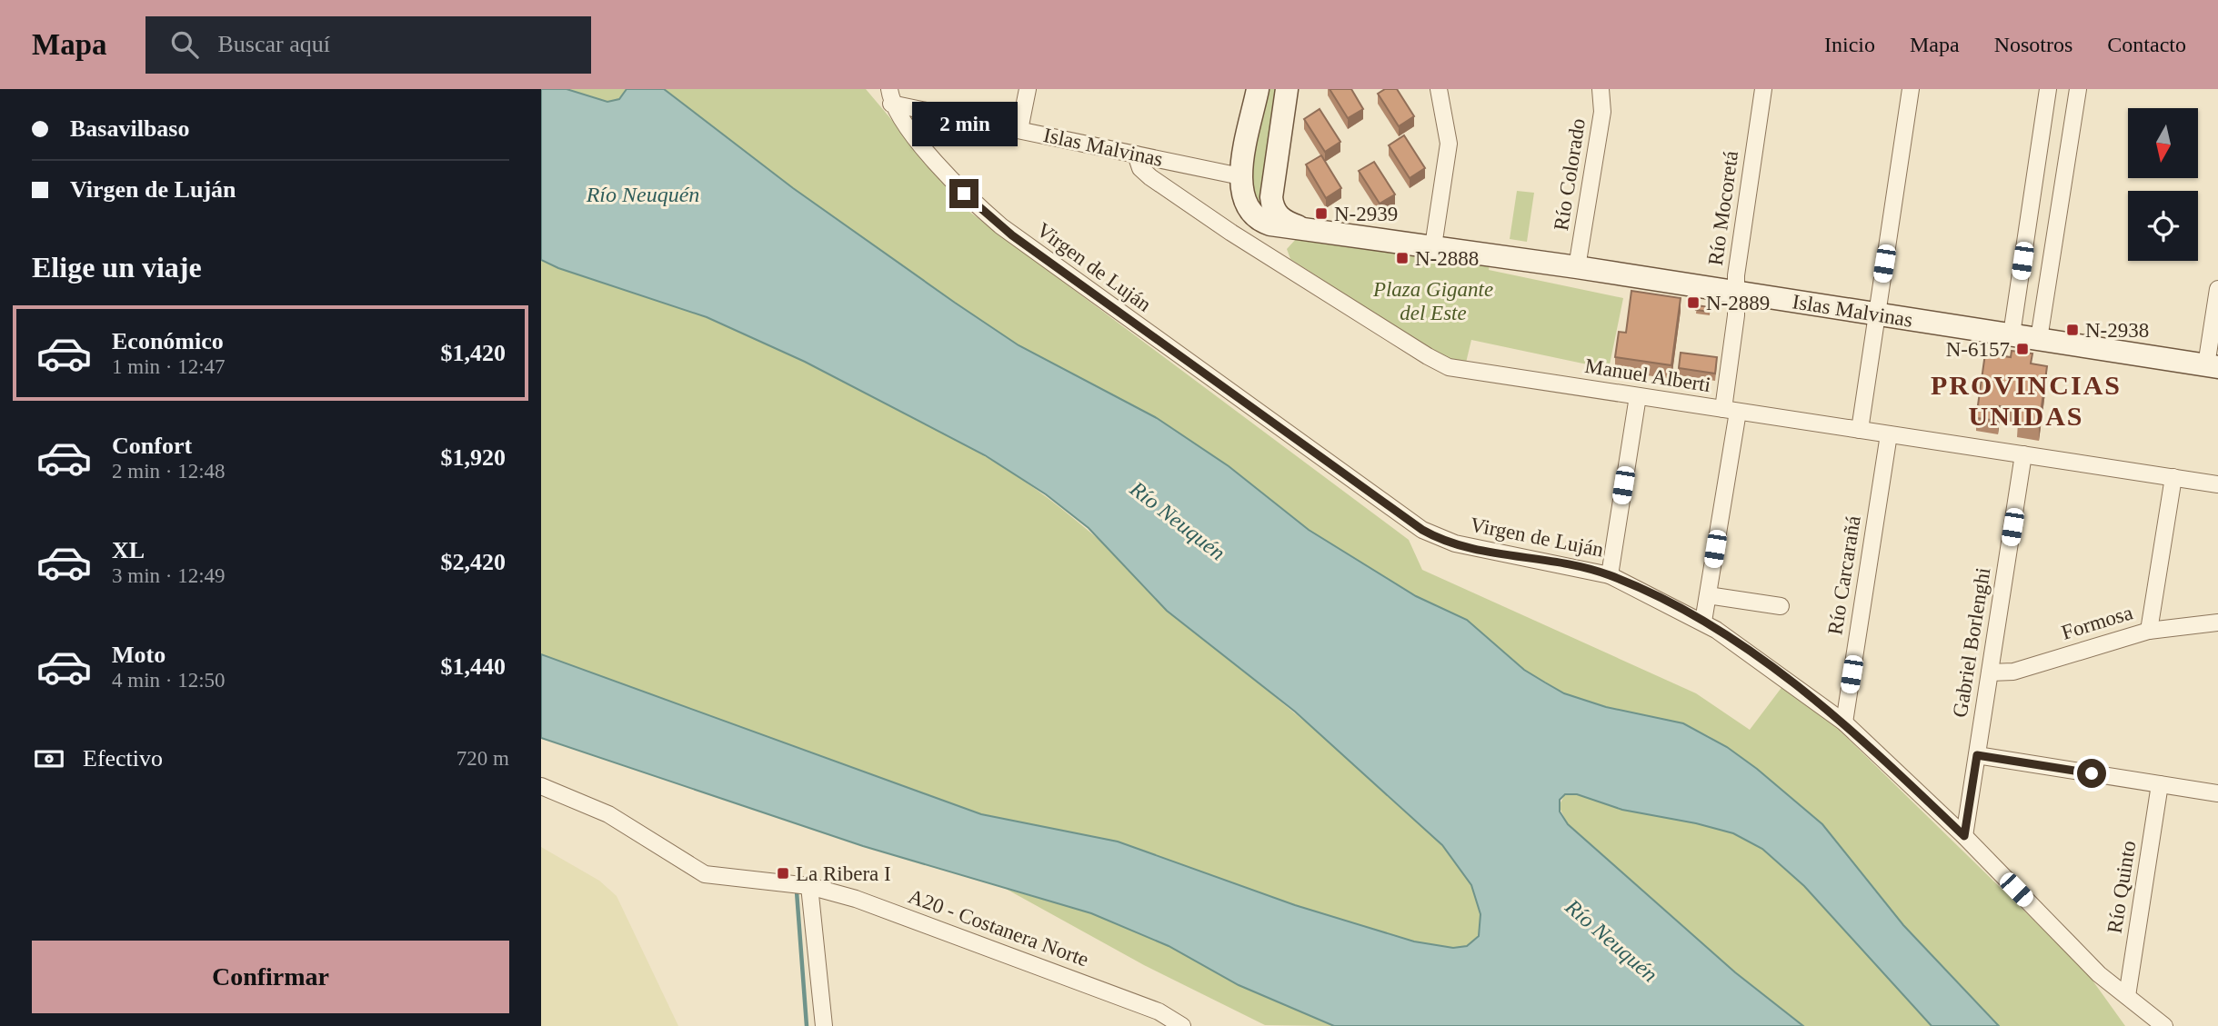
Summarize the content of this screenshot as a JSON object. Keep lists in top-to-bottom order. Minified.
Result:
{"streets":{"main road":["Islas Malvinas"],"street":["Río Colorado","Río Mocoretá","Virgen de Luján","Manuel Alberti","Río Carcarañá","Formosa","Gabriel Borlenghi","Río Quinto","A20 - Costanera Norte"]},"crossings":[["Islas Malvinas","Río Colorado"],["Islas Malvinas","Río Mocoretá"],["Islas Malvinas","Virgen de Luján"],["Islas Malvinas","Manuel Alberti"],["Río Mocoretá","Virgen de Luján"],["Río Mocoretá","Manuel Alberti"],["Virgen de Luján","Río Carcarañá"],["Virgen de Luján","Gabriel Borlenghi"],["Virgen de Luján","Río Quinto"],["Manuel Alberti","Río Carcarañá"],["Manuel Alberti","Gabriel Borlenghi"],["Formosa","Gabriel Borlenghi"]],"districts":["PROVINCIAS UNIDAS"],"water":["Río Neuquén"],"parks":["Plaza Gigante del Este"],"places":{"transit":["N-2939","N-2888","N-2889","N-2938","N-6157","La Ribera I"]},"north":"bottom","page":{"header":"Mapa","search":"Buscar aquí","nav":["Inicio","Mapa","Nosotros","Contacto"],"banner":["Basavilbaso","Virgen de Luján"],"bubble":"2 min","heading":"Elige un viaje","list":[{"name":"Económico","note":"1 min · 12:47","value":"$1,420"},{"name":"Confort","note":"2 min · 12:48","value":"$1,920"},{"name":"XL","note":"3 min · 12:49","value":"$2,420"},{"name":"Moto","note":"4 min · 12:50","value":"$1,440"}],"pay":["Efectivo","720 m"],"buttons":"Confirmar"}}
